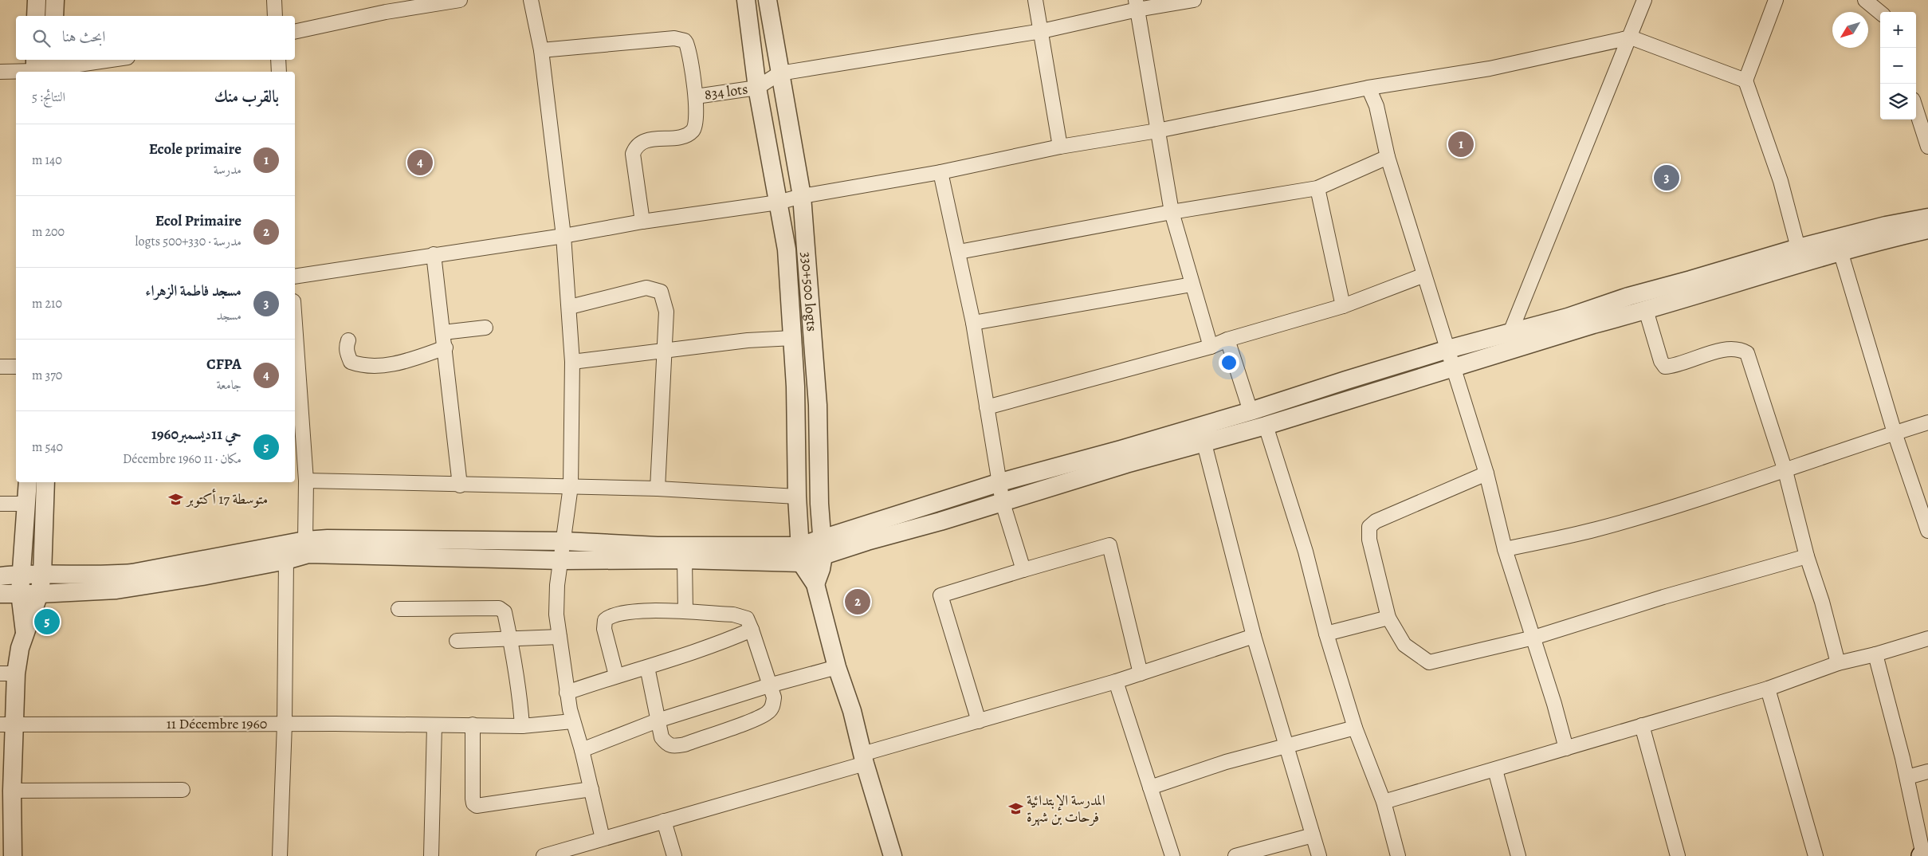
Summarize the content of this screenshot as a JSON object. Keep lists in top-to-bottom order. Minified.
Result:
{"streets":{"street":["834 lots","330+500 logts","11 Décembre 1960"]},"places":{"school or university":["متوسطة 17 أكتوبر","المدرسة الإبتدائية فرحات بن شهرة"]},"north":"bottom left","page":{"map_buttons":["+","−"],"search":"ابحث هنا","heading":["بالقرب منك","النتائج: 5"],"list":[{"mark":"1","name":"Ecole primaire","note":"مدرسة","value":"140 m"},{"mark":"2","name":"Ecol Primaire","note":"مدرسة · 330+500 logts","value":"200 m"},{"mark":"3","name":"مسجد فاطمة الزهراء","note":"مسجد","value":"210 m"},{"mark":"4","name":"CFPA","note":"جامعة","value":"370 m"},{"mark":"5","name":"حي 11ديسمبر1960","note":"مكان · 11 Décembre 1960","value":"540 m"}],"pins":["1","4","3","2","5"]}}
